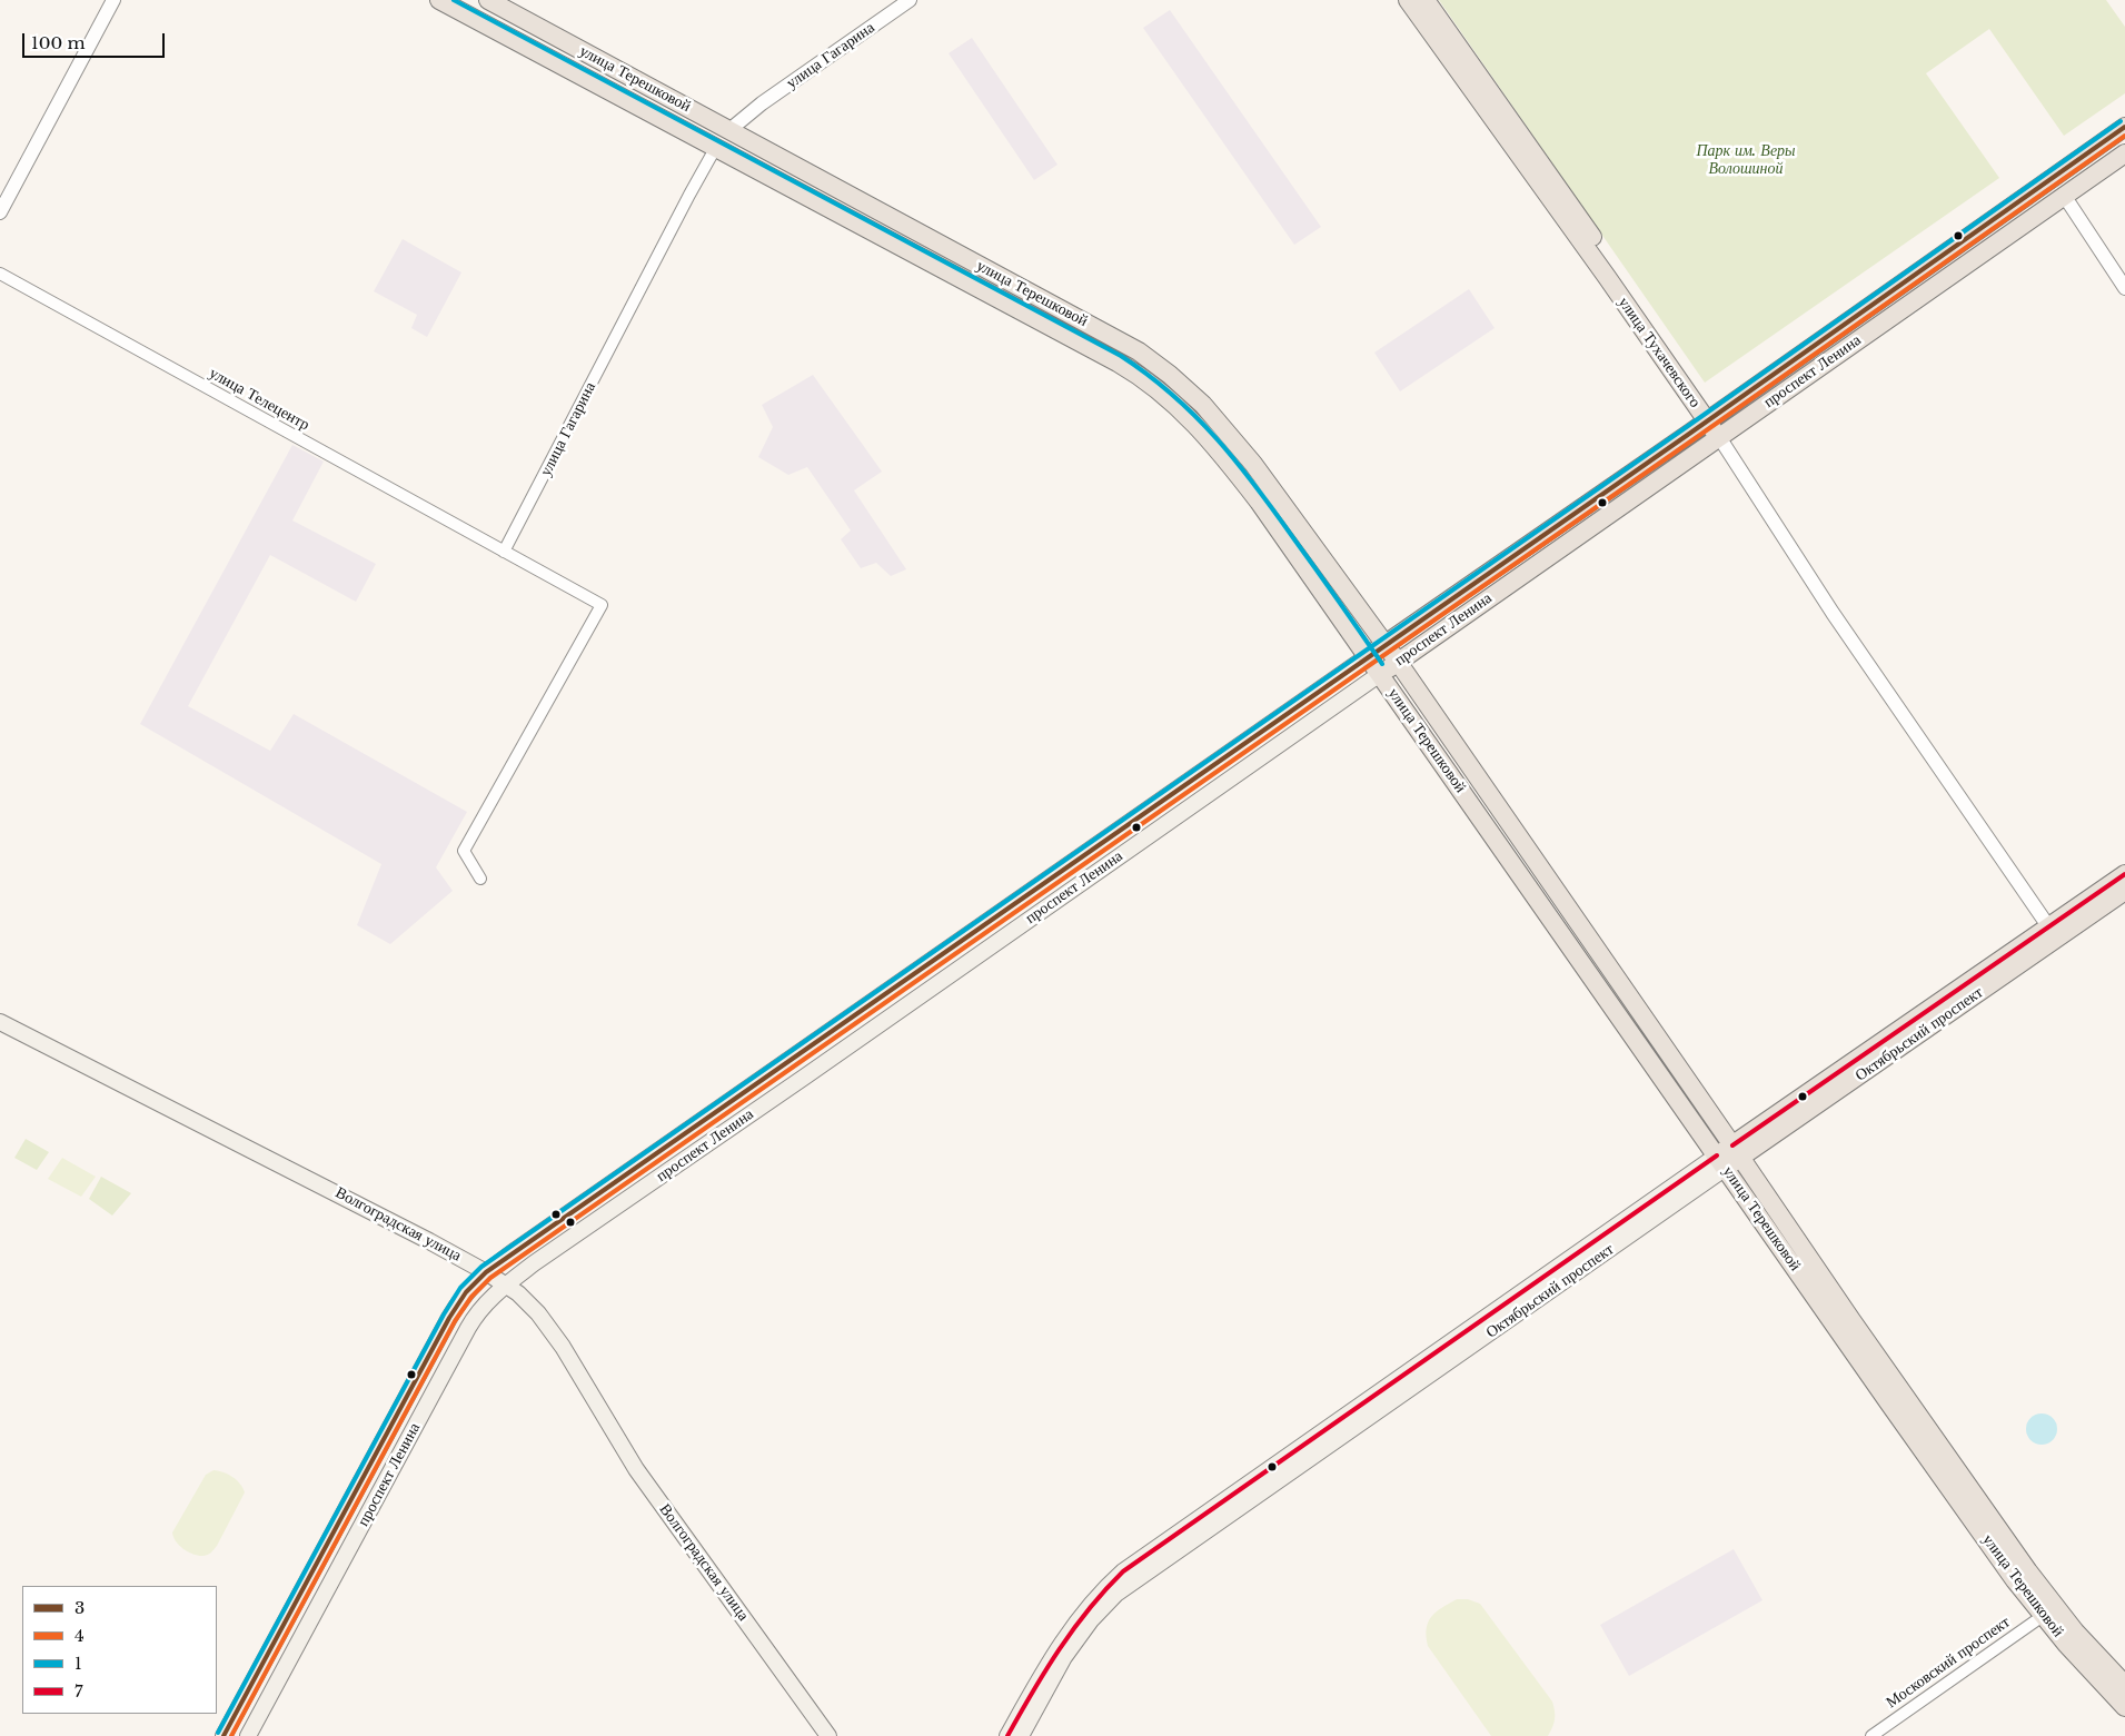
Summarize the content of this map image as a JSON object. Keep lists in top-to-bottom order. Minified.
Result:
{"streets":{"main road":["улица Гагарина","улица Терешковой","улица Тухачевского","проспект Ленина","Октябрьский проспект","Волгоградская улица"],"street":["улица Телецентр","Московский проспект"]},"crossings":[["улица Гагарина","улица Терешковой"],["улица Гагарина","улица Телецентр"],["улица Терешковой","проспект Ленина"],["улица Терешковой","Октябрьский проспект"],["улица Терешковой","Московский проспект"],["улица Тухачевского","проспект Ленина"],["проспект Ленина","Волгоградская улица"]],"parks":["Парк им. Веры Волошиной"],"lines":["transit line 1","transit line 3","transit line 4","transit line 7"],"legend":["3","4","1","7"],"scale_bar":"100 m"}
